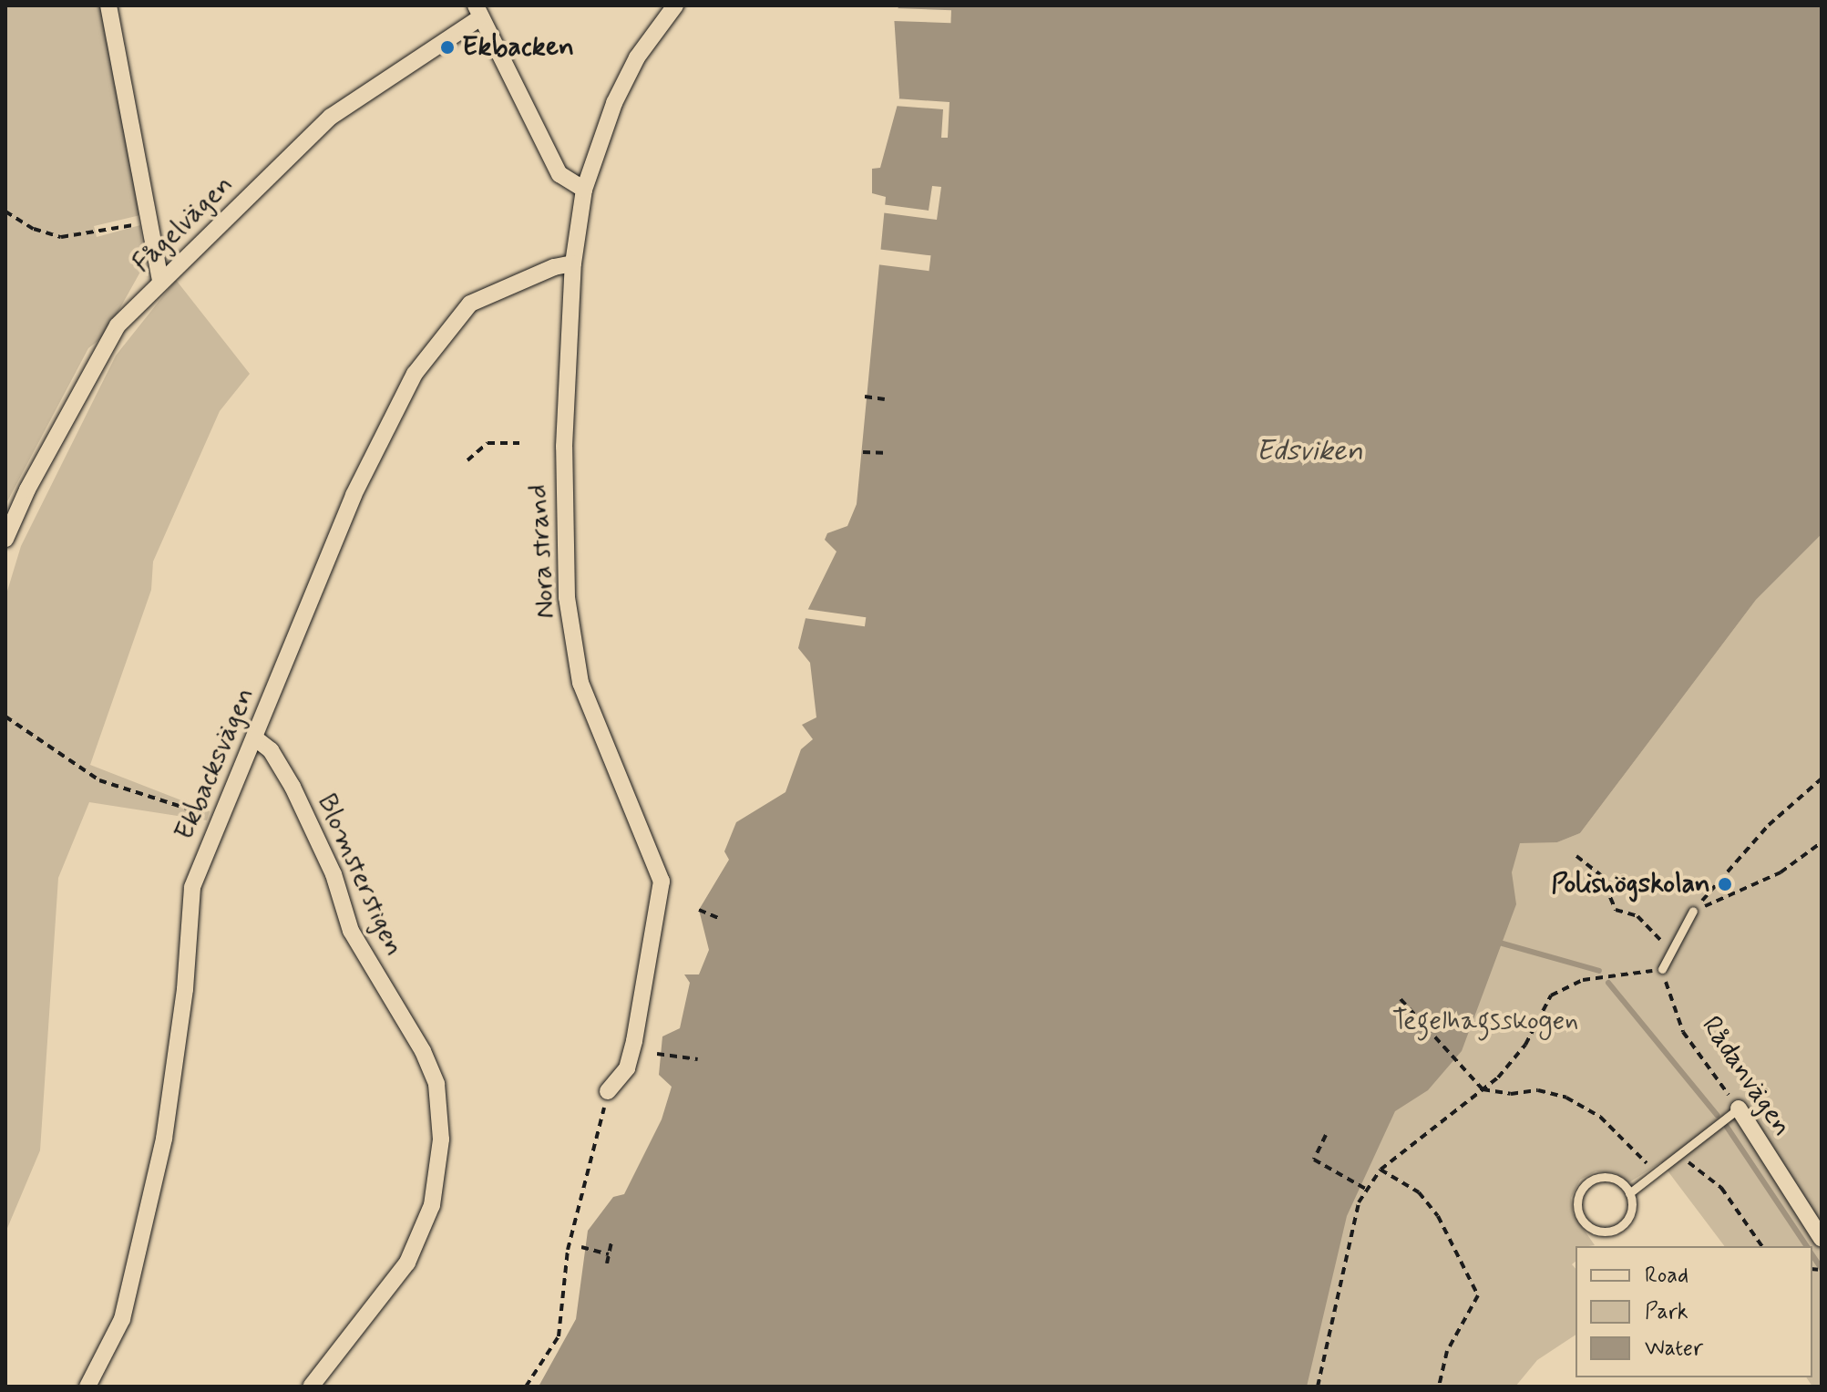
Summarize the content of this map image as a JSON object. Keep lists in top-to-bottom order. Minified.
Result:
{"streets":{"street":["Fågelvägen","Nora strand","Ekbacksvägen","Blomsterstigen","Rådanvägen"]},"crossings":[["Nora strand","Ekbacksvägen"],["Ekbacksvägen","Blomsterstigen"]],"water":["Edsviken"],"parks":["Tegelhagsskogen"],"places":["Ekbacken","Polishögskolan"],"legend":["Road","Park","Water"]}
